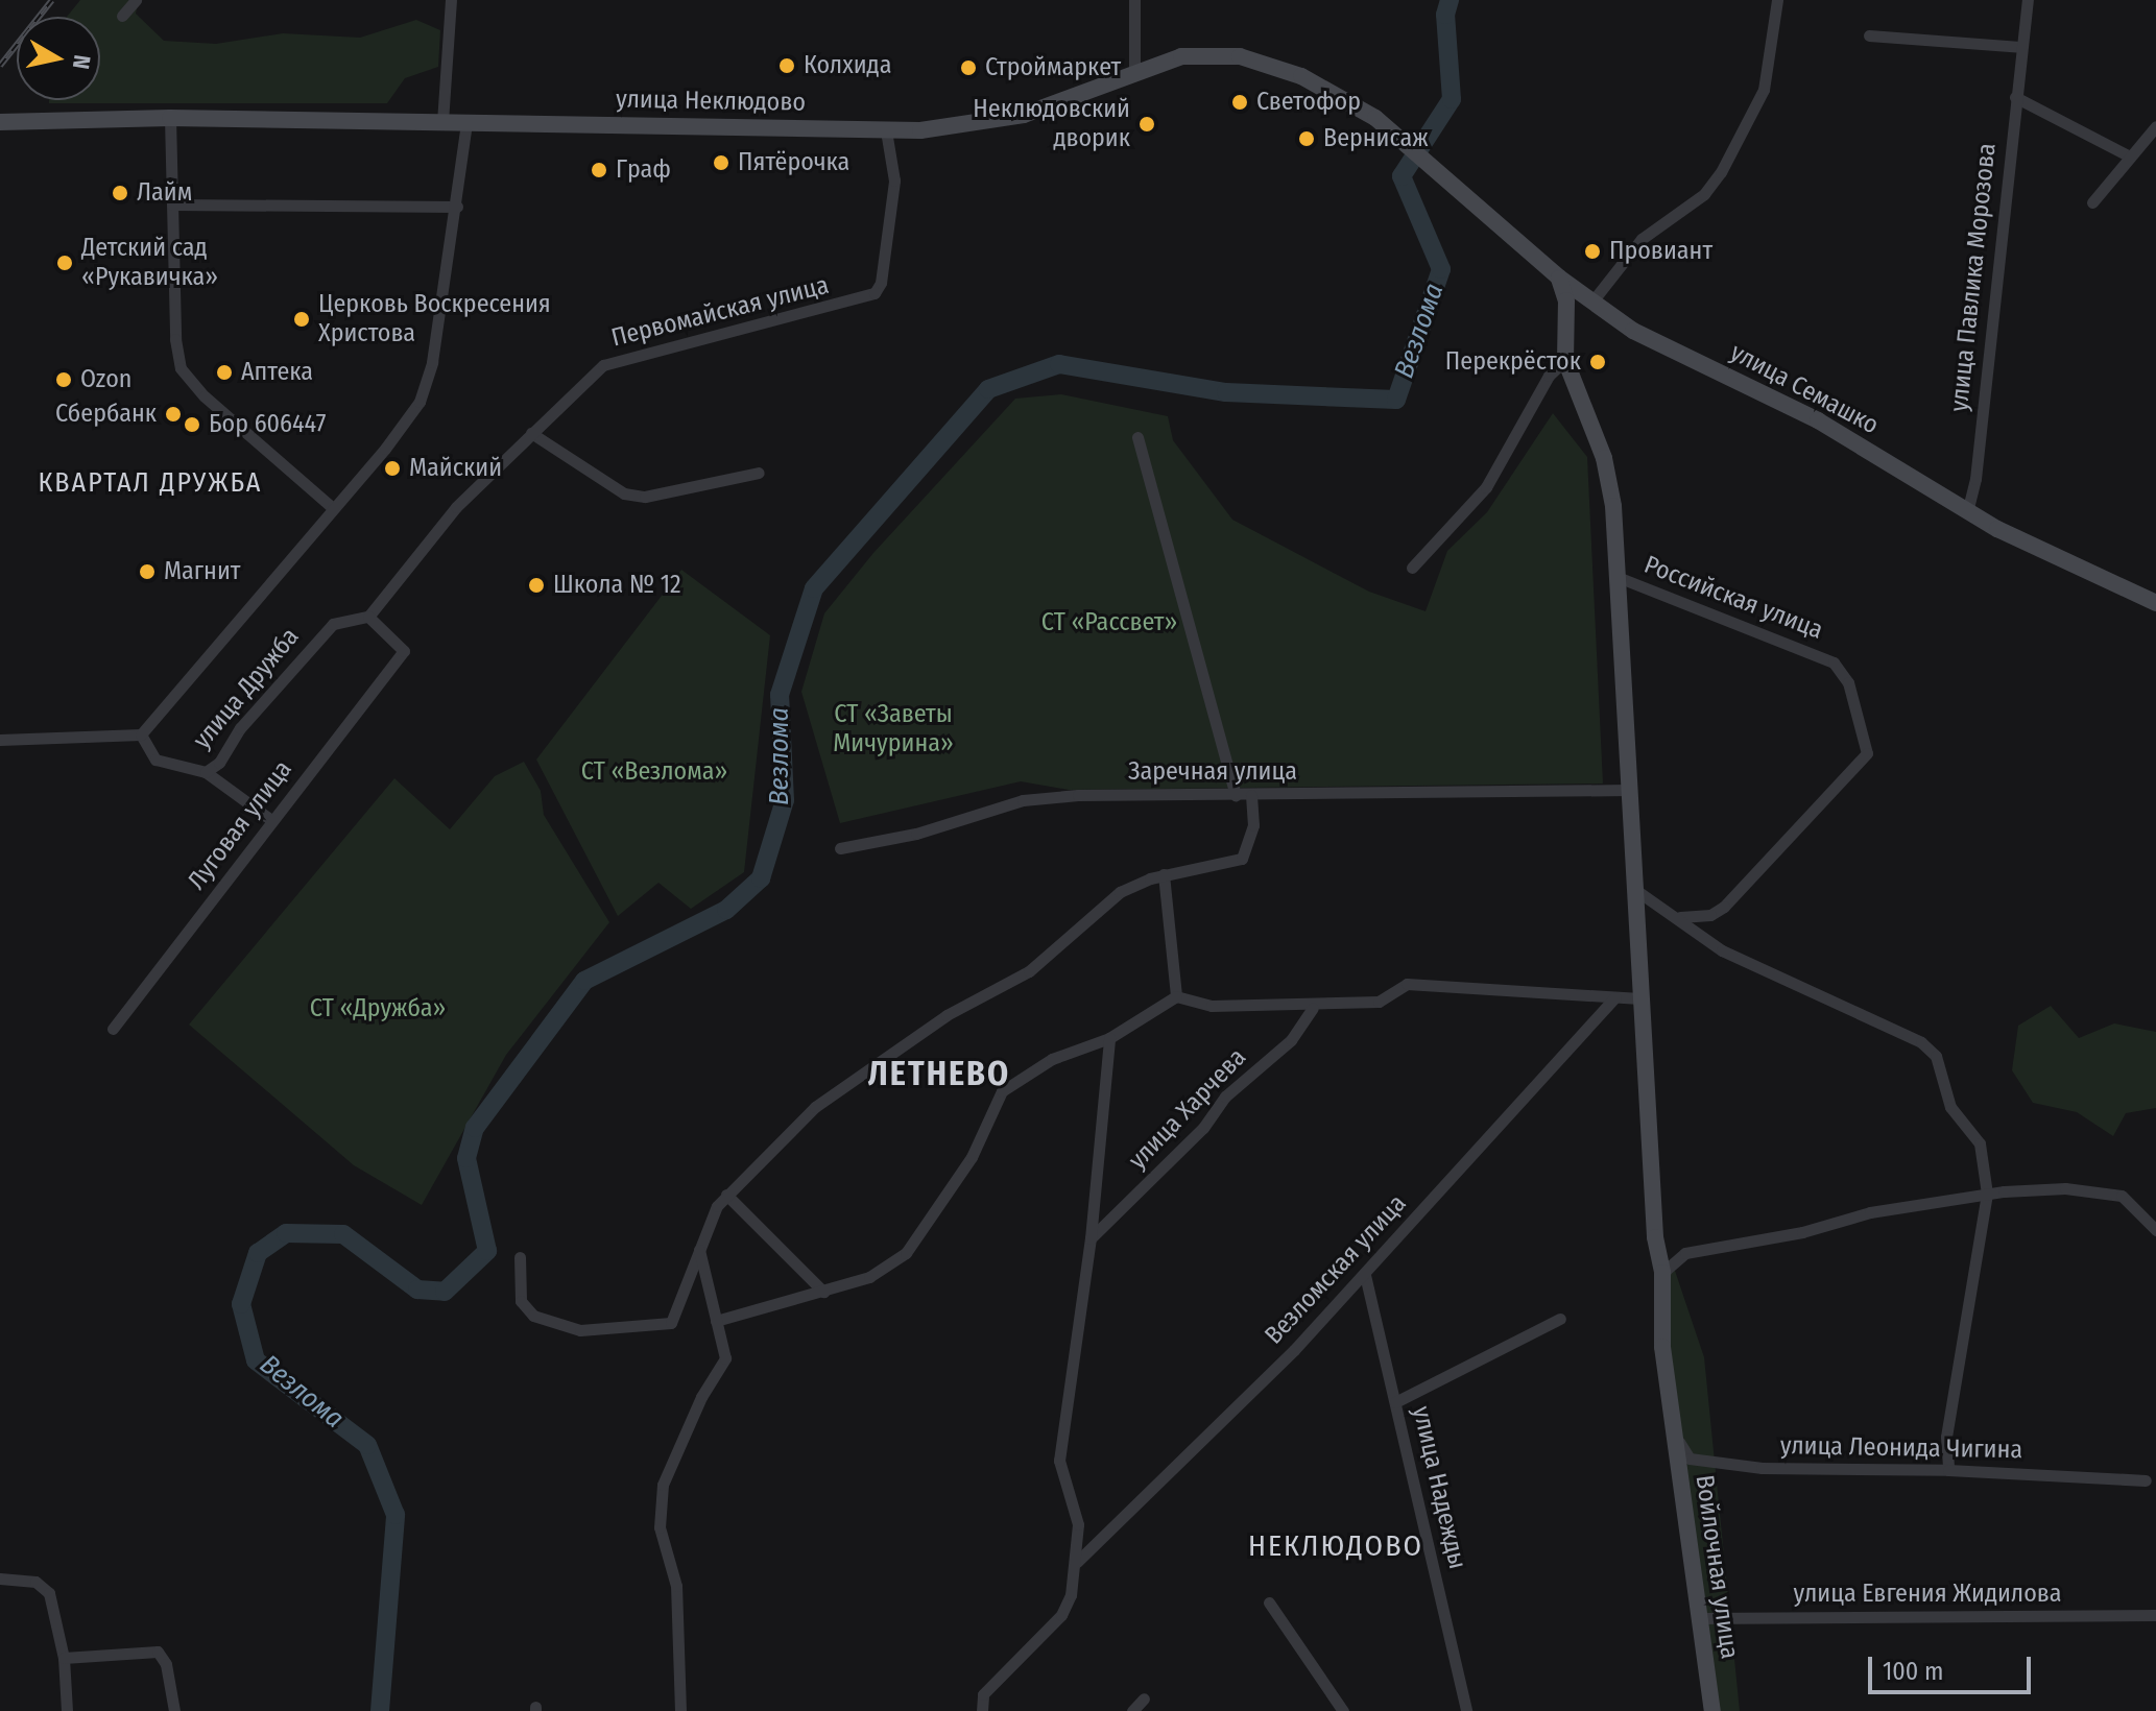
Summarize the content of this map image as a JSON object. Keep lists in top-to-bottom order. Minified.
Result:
{"streets":{"main road":["улица Неклюдово","улица Семашко","Войлочная улица"],"street":["улица Павлика Морозова","Первомайская улица","Российская улица","улица Дружба","Заречная улица","Луговая улица","улица Харчева","Везломская улица","улица Леонида Чигина","улица Надежды","улица Евгения Жидилова"]},"crossings":[["улица Неклюдово","Первомайская улица"],["улица Неклюдово","улица Семашко"],["улица Павлика Морозова","улица Семашко"],["Первомайская улица","улица Дружба"],["Первомайская улица","Луговая улица"],["Российская улица","Войлочная улица"],["улица Дружба","Луговая улица"],["Заречная улица","Войлочная улица"],["Везломская улица","улица Надежды"],["улица Леонида Чигина","Войлочная улица"],["Войлочная улица","улица Евгения Жидилова"]],"districts":["КВАРТАЛ ДРУЖБА","ЛЕТНЕВО","НЕКЛЮДОВО"],"water":["Везлома"],"parks":["СТ «Рассвет»","СТ «Заветы Мичурина»","СТ «Везлома»","СТ «Дружба»"],"places":["Колхида","Строймаркет","Светофор","Неклюдовский дворик","Вернисаж","Пятёрочка","Граф","Лайм","Провиант","Детский сад «Рукавичка»","Церковь Воскресения Христова","Перекрёсток","Аптека","Ozon","Сбербанк","Бор 606447","Майский","Магнит","Школа № 12"],"scale_bar":"100 m","north":"right"}
